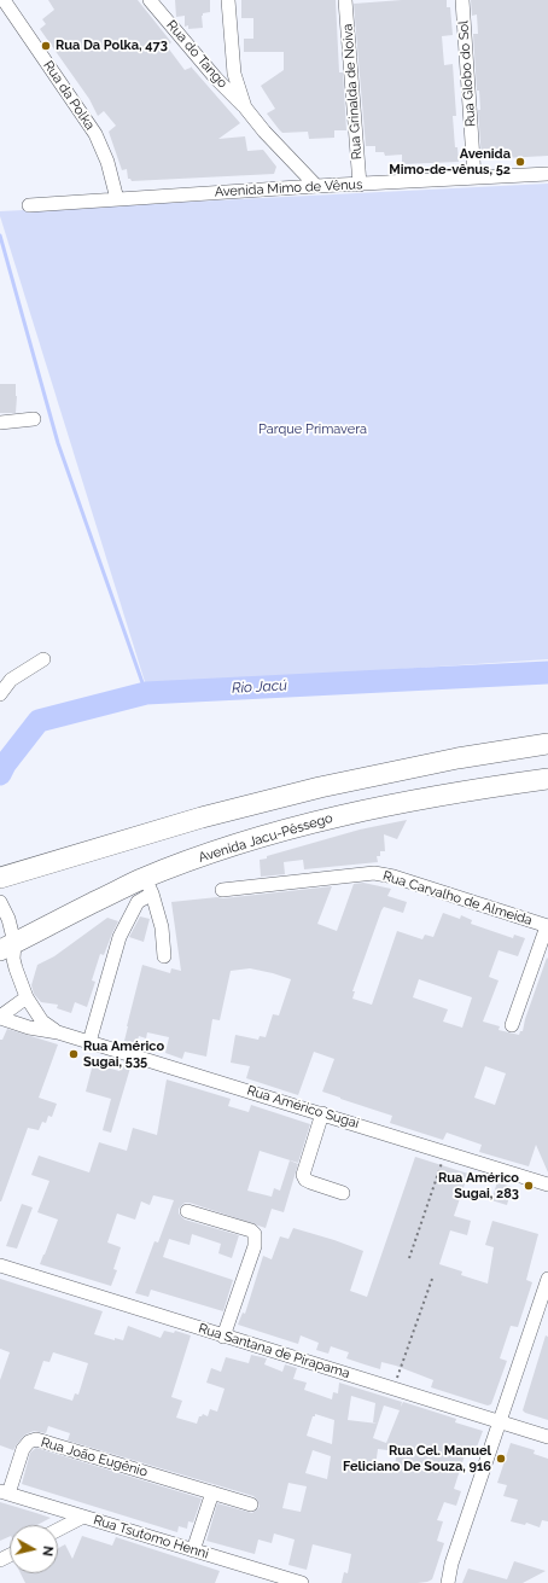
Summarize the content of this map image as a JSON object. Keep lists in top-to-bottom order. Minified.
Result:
{"streets":{"highway":["Avenida Jacu-Pêssego"],"street":["Rua do Tango","Rua Globo do Sol","Rua Grinalda de Noiva","Rua da Polka","Avenida Mimo de Vênus","Rua Carvalho de Almeida","Rua Américo Sugai","Rua Santana de Pirapama","Rua João Eugênio","Rua Tsutomo Henni"]},"crossings":[["Rua Globo do Sol","Avenida Mimo de Vênus"],["Rua Grinalda de Noiva","Avenida Mimo de Vênus"],["Rua da Polka","Avenida Mimo de Vênus"],["Avenida Jacu-Pêssego","Rua Américo Sugai"],["Rua João Eugênio","Rua Tsutomo Henni"]],"water":["Rio Jacú"],"parks":["Parque Primavera"],"places":["Rua Da Polka, 473","Avenida Mimo-de-vênus, 52","Rua Américo Sugai, 535","Rua Américo Sugai, 283","Rua Cel. Manuel Feliciano De Souza, 916"],"north":"right"}
